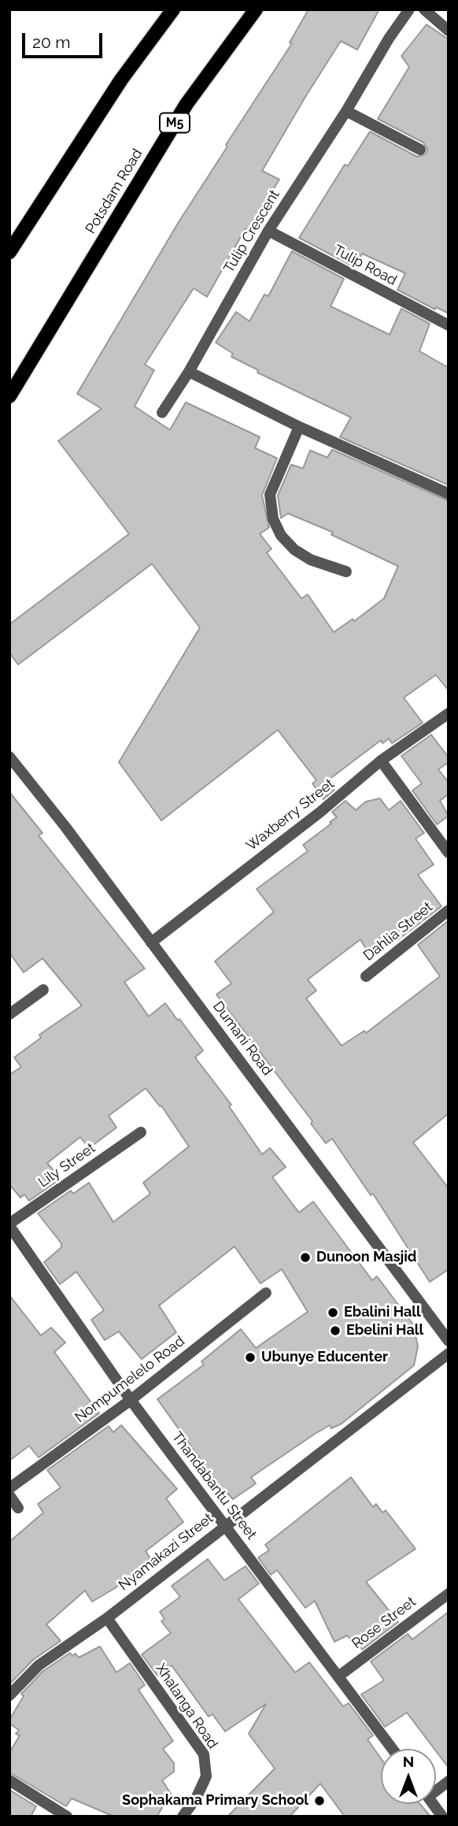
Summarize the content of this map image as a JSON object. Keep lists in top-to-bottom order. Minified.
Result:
{"streets":{"main road":["M5","Potsdam Road"],"street":["Tulip Crescent","Tulip Road","Waxberry Street","Dahlia Street","Dumani Road","Lily Street","Nompumelelo Road","Thandabantu Street","Nyamakazi Street","Rose Street","Xhalanga Road"]},"crossings":[["Tulip Crescent","Tulip Road"],["Waxberry Street","Dumani Road"],["Lily Street","Thandabantu Street"],["Nompumelelo Road","Thandabantu Street"],["Thandabantu Street","Nyamakazi Street"],["Thandabantu Street","Rose Street"],["Nyamakazi Street","Xhalanga Road"]],"places":["Dunoon Masjid","Ebalini Hall","Ebelini Hall","Ubunye Educenter","Sophakama Primary School"],"scale_bar":"20 m","north":"top"}
